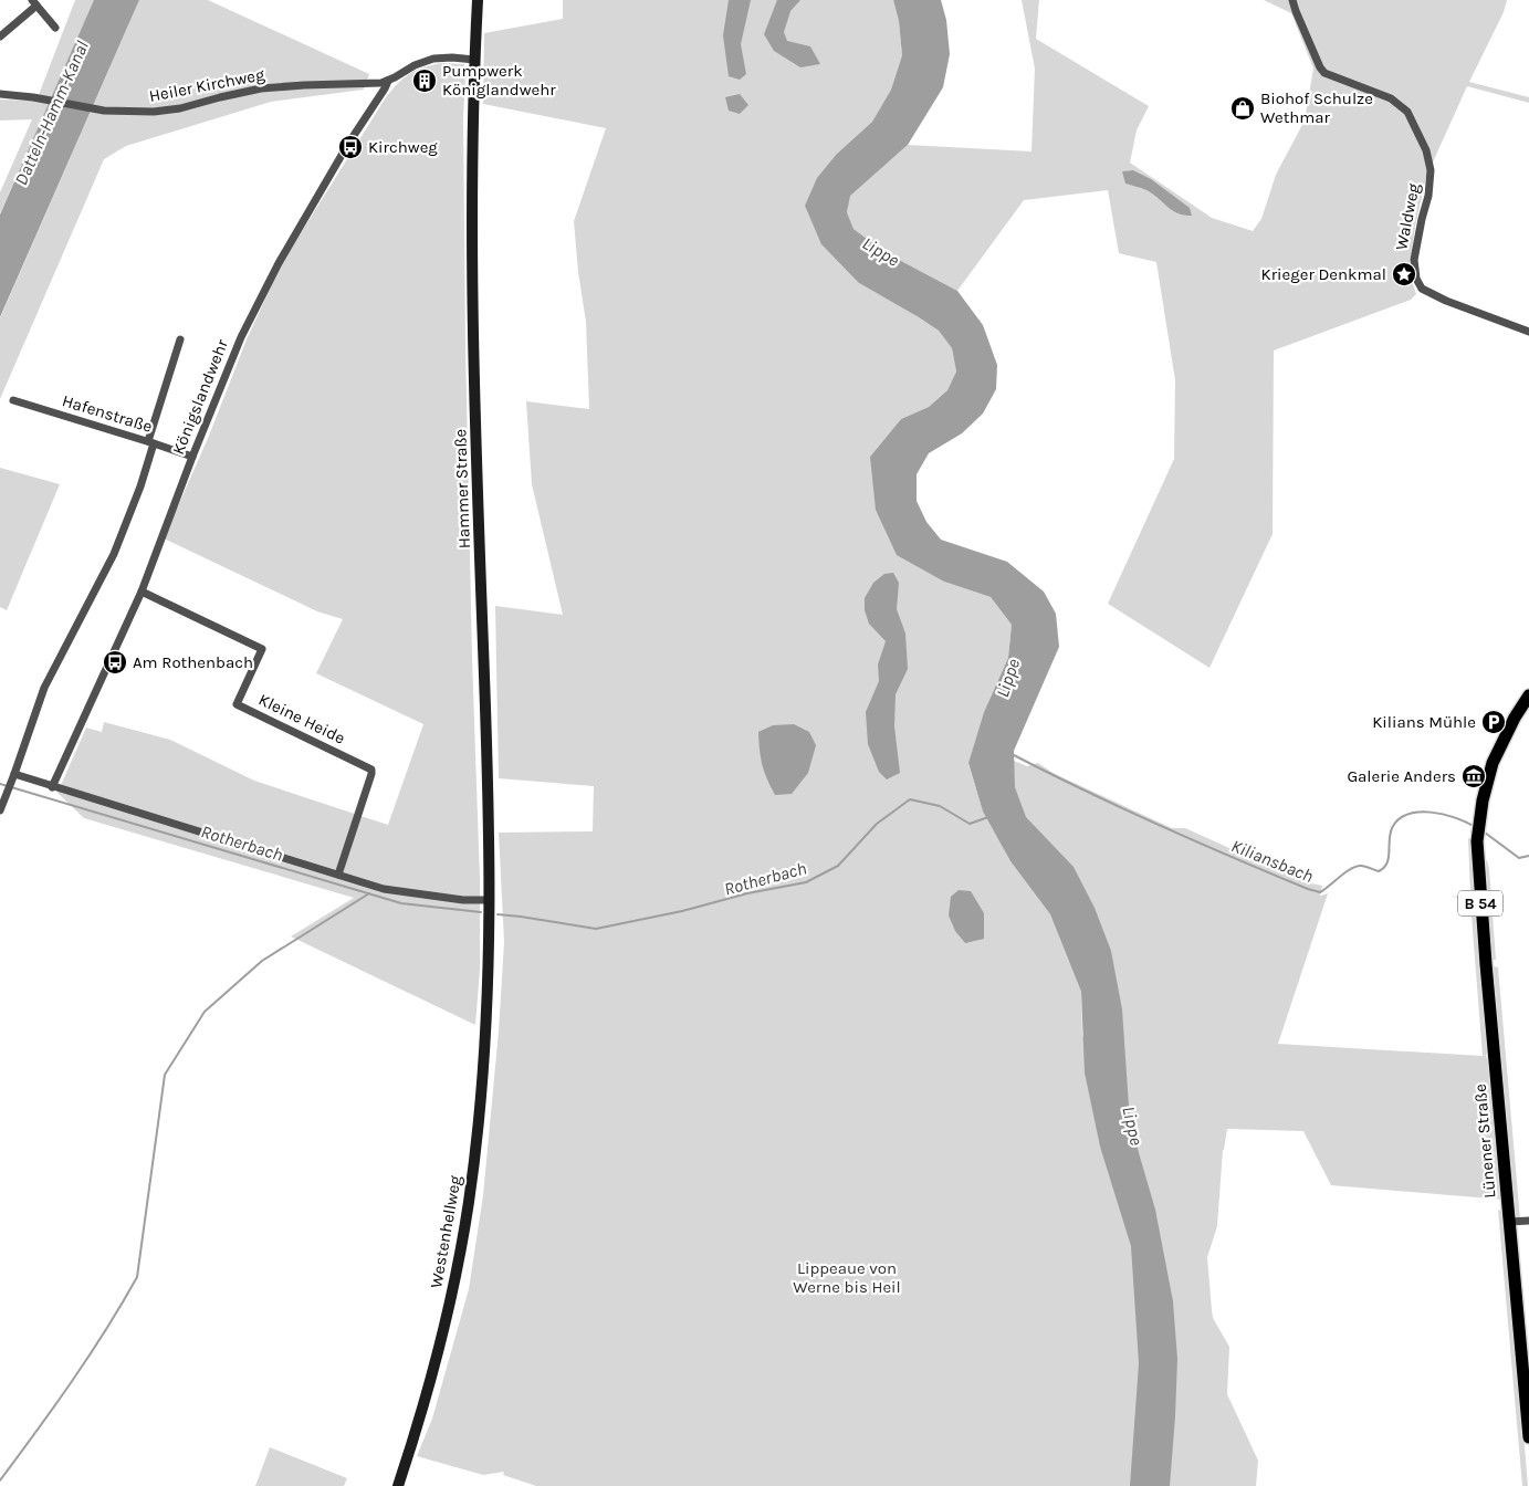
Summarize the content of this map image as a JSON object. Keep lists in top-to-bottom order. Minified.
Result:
{"streets":{"main road":["Hammer Straße","B 54","Lünener Straße","Westenhellweg"],"street":["Heiler Kirchweg","Waldweg","Königslandwehr","Hafenstraße","Kleine Heide"]},"crossings":[["Heiler Kirchweg","Königslandwehr"],["Königslandwehr","Hafenstraße"],["Königslandwehr","Hammer Straße"],["Königslandwehr","Kleine Heide"],["Hammer Straße","Westenhellweg"]],"water":["Datteln-Hamm-Kanal","Lippe","Rotherbach","Kiliansbach"],"parks":["Lippeaue von Werne bis Heil"],"places":{"building":["Pumpwerk Königlandwehr"],"shop":["Biohof Schulze Wethmar"],"bus stop":["Kirchweg","Am Rothenbach"],"place":["Krieger Denkmal"],"parking":["Kilians Mühle"],"museum":["Galerie Anders"]}}
